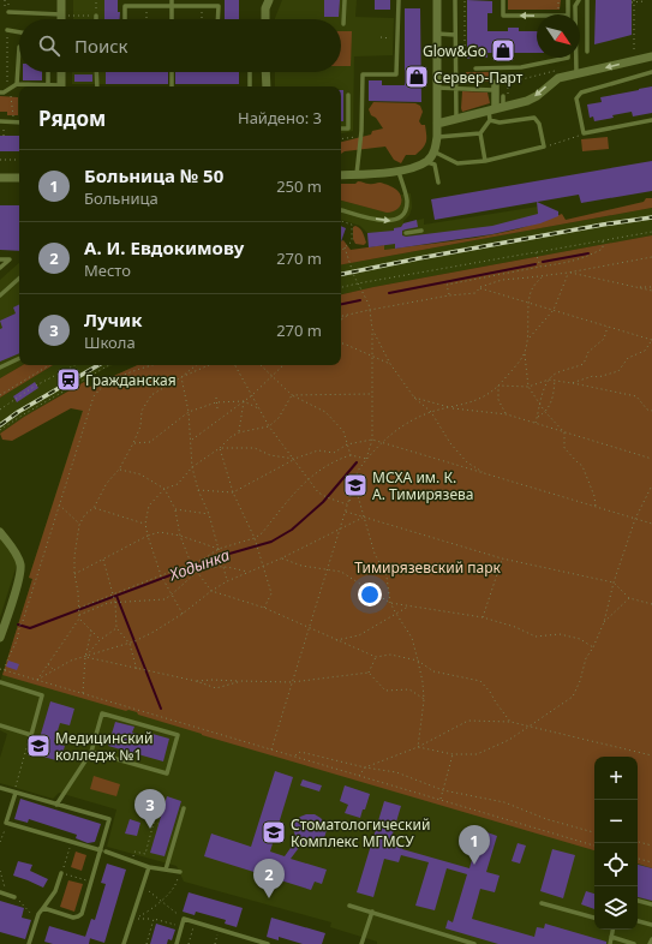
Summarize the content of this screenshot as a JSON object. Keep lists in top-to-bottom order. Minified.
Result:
{"water":["Ходынка"],"parks":["Тимирязевский парк"],"places":{"shop":["Glow&Go","Сервер-Парт"],"station":["Гражданская"],"school or university":["МСХА им. К. А. Тимирязева","Медицинский колледж №1","Стоматологический Комплекс МГМСУ"]},"north":"bottom right","page":{"search":"Поиск","heading":["Рядом","Найдено: 3"],"list":[{"mark":"1","name":"Больница № 50","note":"Больница","value":"250 m"},{"mark":"2","name":"А. И. Евдокимову","note":"Место","value":"270 m"},{"mark":"3","name":"Лучик","note":"Школа","value":"270 m"}],"map_buttons":["+","−"],"pins":["3","1","2"]}}
